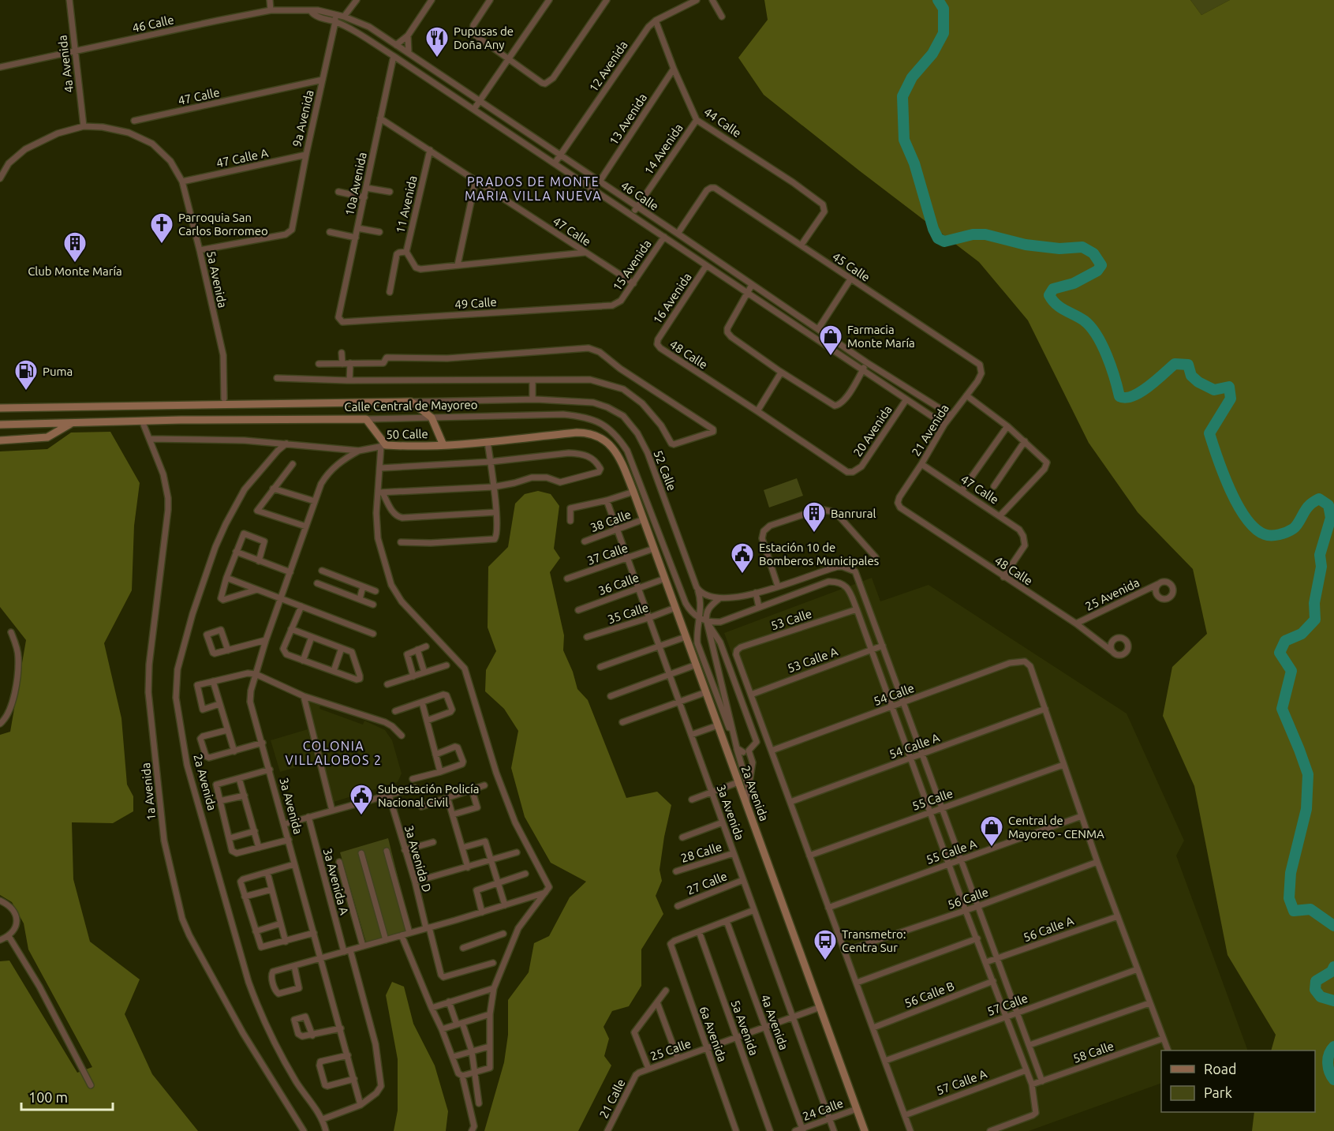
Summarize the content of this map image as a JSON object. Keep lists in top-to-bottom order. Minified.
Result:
{"streets":{"main road":["Calle Central de Mayoreo","50 Calle","2a Avenida"],"street":["46 Calle","4a Avenida","12 Avenida","47 Calle","9a Avenida","13 Avenida","44 Calle","14 Avenida","47 Calle A","10a Avenida","11 Avenida","15 Avenida","45 Calle","5a Avenida","16 Avenida","49 Calle","48 Calle","21 Avenida","20 Avenida","52 Calle","38 Calle","37 Calle","36 Calle","25 Avenida","35 Calle","53 Calle","53 Calle A","54 Calle","54 Calle A","1a Avenida","55 Calle","3a Avenida","55 Calle A","28 Calle","3a Avenida D","3a Avenida A","27 Calle","56 Calle","56 Calle A","56 Calle B","57 Calle","6a Avenida","25 Calle","58 Calle","57 Calle A","21 Calle","24 Calle"]},"crossings":[["46 Calle","4a Avenida"],["46 Calle","12 Avenida"],["46 Calle","9a Avenida"],["46 Calle","13 Avenida"],["46 Calle","14 Avenida"],["46 Calle","10a Avenida"],["46 Calle","15 Avenida"],["46 Calle","45 Calle"],["46 Calle","16 Avenida"],["46 Calle","21 Avenida"],["46 Calle","20 Avenida"],["4a Avenida","5a Avenida"],["4a Avenida","25 Calle"],["4a Avenida","24 Calle"],["12 Avenida","44 Calle"],["47 Calle","9a Avenida"],["47 Calle","10a Avenida"],["47 Calle","11 Avenida"],["47 Calle","15 Avenida"],["47 Calle","48 Calle"],["47 Calle","21 Avenida"],["9a Avenida","47 Calle A"],["9a Avenida","5a Avenida"],["13 Avenida","44 Calle"],["44 Calle","14 Avenida"],["44 Calle","45 Calle"],["47 Calle A","5a Avenida"],["10a Avenida","49 Calle"],["15 Avenida","49 Calle"],["45 Calle","21 Avenida"],["5a Avenida","6a Avenida"],["5a Avenida","25 Calle"],["16 Avenida","48 Calle"],["48 Calle","21 Avenida"],["48 Calle","20 Avenida"],["48 Calle","25 Avenida"],["Calle Central de Mayoreo","52 Calle"],["Calle Central de Mayoreo","1a Avenida"],["50 Calle","2a Avenida"],["50 Calle","1a Avenida"],["50 Calle","3a Avenida"],["38 Calle","2a Avenida"],["38 Calle","3a Avenida"],["37 Calle","2a Avenida"],["37 Calle","3a Avenida"],["36 Calle","2a Avenida"],["36 Calle","3a Avenida"],["35 Calle","2a Avenida"],["35 Calle","3a Avenida"],["53 Calle","53 Calle A"],["54 Calle","54 Calle A"],["2a Avenida","25 Calle"],["2a Avenida","24 Calle"],["3a Avenida","28 Calle"],["3a Avenida","27 Calle"],["3a Avenida","25 Calle"],["3a Avenida","24 Calle"],["6a Avenida","25 Calle"],["25 Calle","21 Calle"]],"districts":["PRADOS DE MONTE MARIA VILLA NUEVA","COLONIA VILLALOBOS 2"],"places":{"restaurant":["Pupusas de Doña Any"],"church":["Parroquia San Carlos Borromeo"],"building":["Club Monte María","Banrural"],"shop":["Farmacia Monte María","Central de Mayoreo - CENMA"],"fuel station":["Puma"],"public building":["Estación 10 de Bomberos Municipales","Subestación Policía Nacional Civil"],"bus stop":["Transmetro: Centra Sur"]},"legend":["Road","Park"],"scale_bar":"100 m"}
